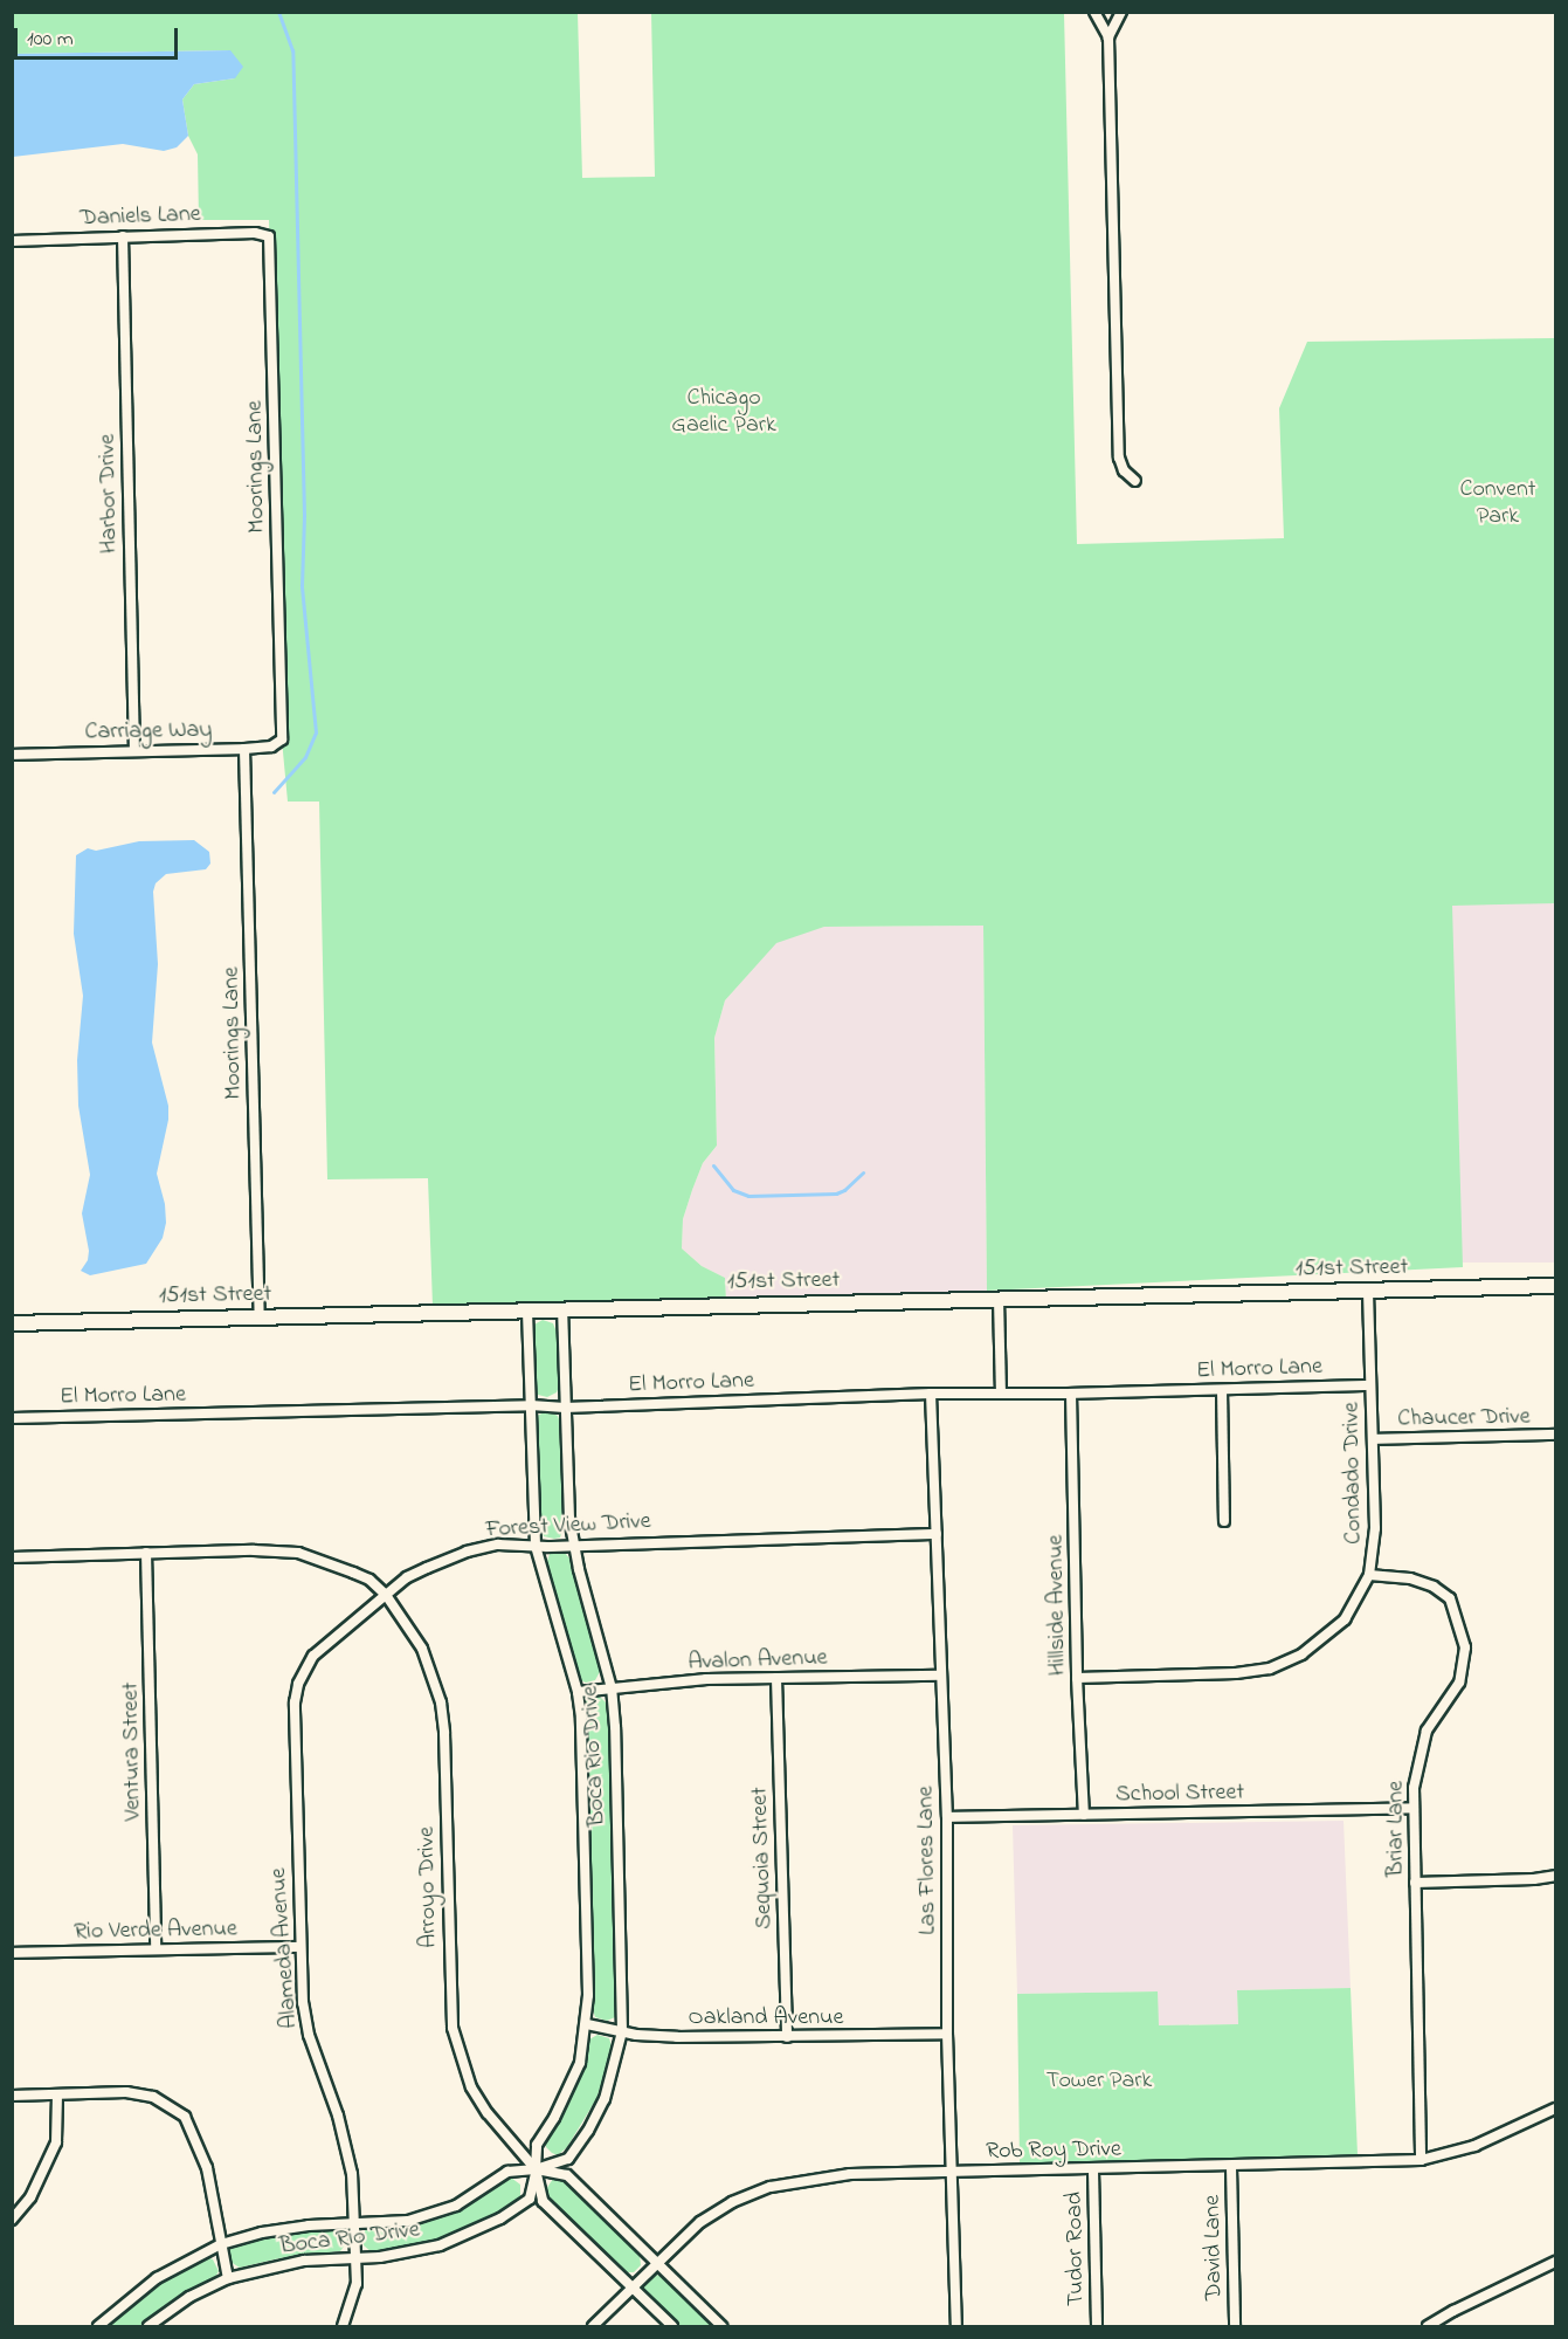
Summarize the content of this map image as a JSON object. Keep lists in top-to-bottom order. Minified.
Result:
{"streets":{"street":["Daniels Lane","Moorings Lane","Harbor Drive","Carriage Way","151st Street","El Morro Lane","Chaucer Drive","Condado Drive","Forest View Drive","Hillside Avenue","Avalon Avenue","Ventura Street","Boca Rio Drive","School Street","Briar Lane","Sequoia Street","Las Flores Lane","Arroyo Drive","Rio Verde Avenue","Alameda Avenue","Oakland Avenue","Rob Roy Drive","David Lane","Tudor Road"]},"crossings":[["Daniels Lane","Moorings Lane"],["Daniels Lane","Harbor Drive"],["Moorings Lane","Carriage Way"],["Moorings Lane","151st Street"],["Harbor Drive","Carriage Way"],["151st Street","Condado Drive"],["151st Street","Boca Rio Drive"],["El Morro Lane","Condado Drive"],["El Morro Lane","Hillside Avenue"],["El Morro Lane","Boca Rio Drive"],["El Morro Lane","Las Flores Lane"],["Chaucer Drive","Condado Drive"],["Condado Drive","Hillside Avenue"],["Condado Drive","Briar Lane"],["Forest View Drive","Boca Rio Drive"],["Forest View Drive","Las Flores Lane"],["Forest View Drive","Arroyo Drive"],["Forest View Drive","Alameda Avenue"],["Hillside Avenue","School Street"],["Avalon Avenue","Boca Rio Drive"],["Avalon Avenue","Sequoia Street"],["Avalon Avenue","Las Flores Lane"],["Ventura Street","Rio Verde Avenue"],["Boca Rio Drive","Arroyo Drive"],["Boca Rio Drive","Alameda Avenue"],["Boca Rio Drive","Oakland Avenue"],["School Street","Briar Lane"],["School Street","Las Flores Lane"],["Briar Lane","Rob Roy Drive"],["Sequoia Street","Oakland Avenue"],["Las Flores Lane","Oakland Avenue"],["Las Flores Lane","Rob Roy Drive"],["Arroyo Drive","Alameda Avenue"],["Arroyo Drive","Rob Roy Drive"],["Rio Verde Avenue","Alameda Avenue"],["Rob Roy Drive","David Lane"],["Rob Roy Drive","Tudor Road"]],"parks":["Chicago Gaelic Park","Convent Park","Tower Park"],"scale_bar":"100 m"}
